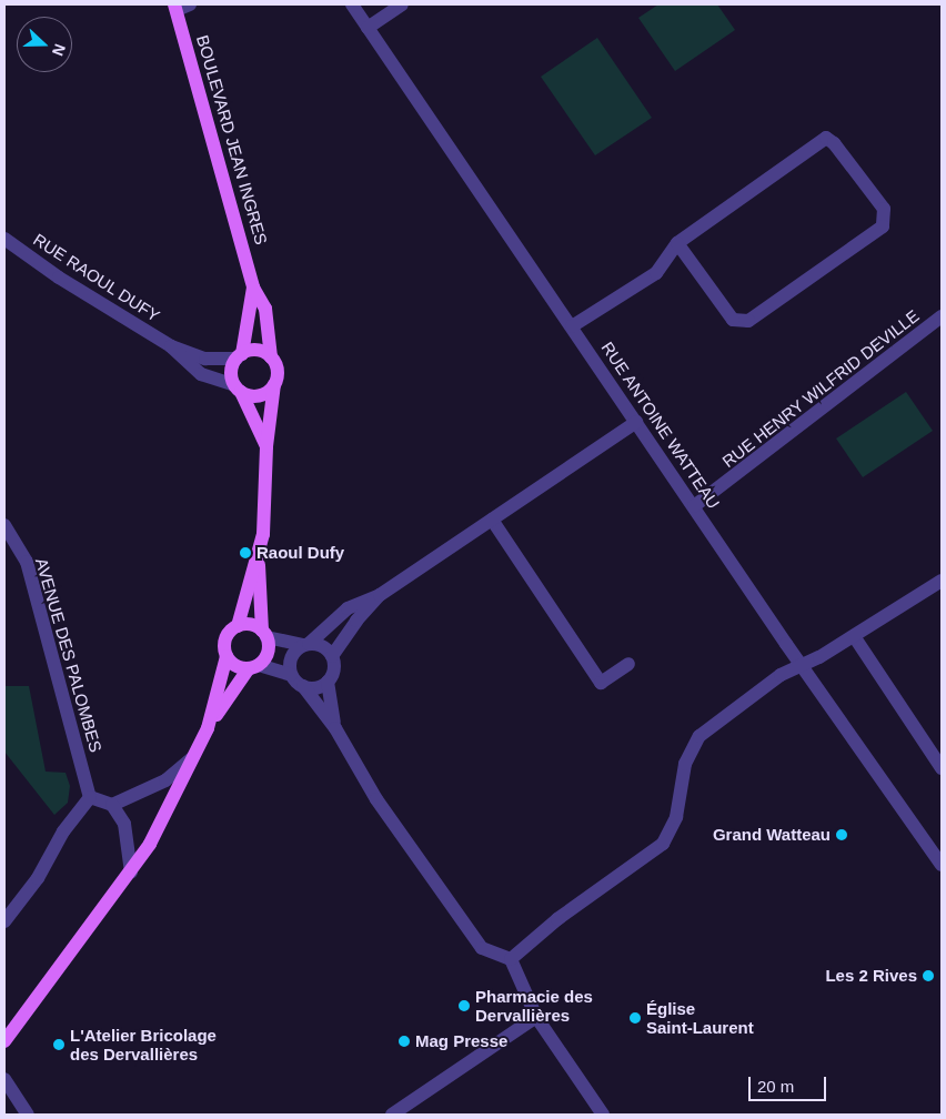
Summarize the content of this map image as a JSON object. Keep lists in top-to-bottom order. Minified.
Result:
{"streets":{"main road":["BOULEVARD JEAN INGRES"],"street":["RUE RAOUL DUFY","RUE HENRY WILFRID DEVILLE","RUE ANTOINE WATTEAU","AVENUE DES PALOMBES"]},"crossings":[["BOULEVARD JEAN INGRES","RUE RAOUL DUFY"],["RUE HENRY WILFRID DEVILLE","RUE ANTOINE WATTEAU"]],"places":["Raoul Dufy","Grand Watteau","Les 2 Rives","Pharmacie des Dervallières","Église Saint-Laurent","Mag Presse","L'Atelier Bricolage des Dervallières"],"scale_bar":"20 m","north":"right"}
